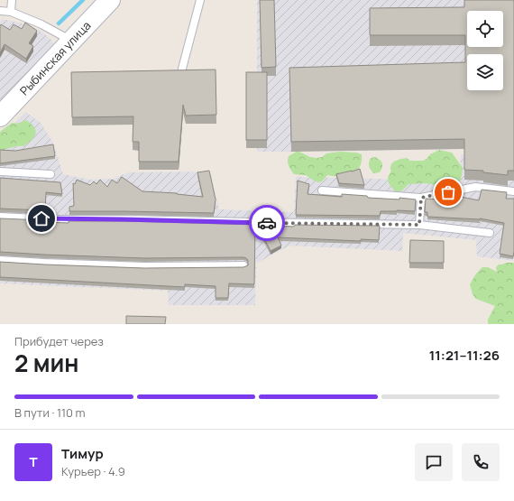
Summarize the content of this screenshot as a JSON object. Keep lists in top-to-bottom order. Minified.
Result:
{"streets":{"main road":["Рыбинская улица"]},"page":{"heading":["2 мин","Прибудет через","11:21–11:26"],"panel":["Тимур","Курьер · 4.9"],"bar":"В пути · 110 m","round":"Т"}}
